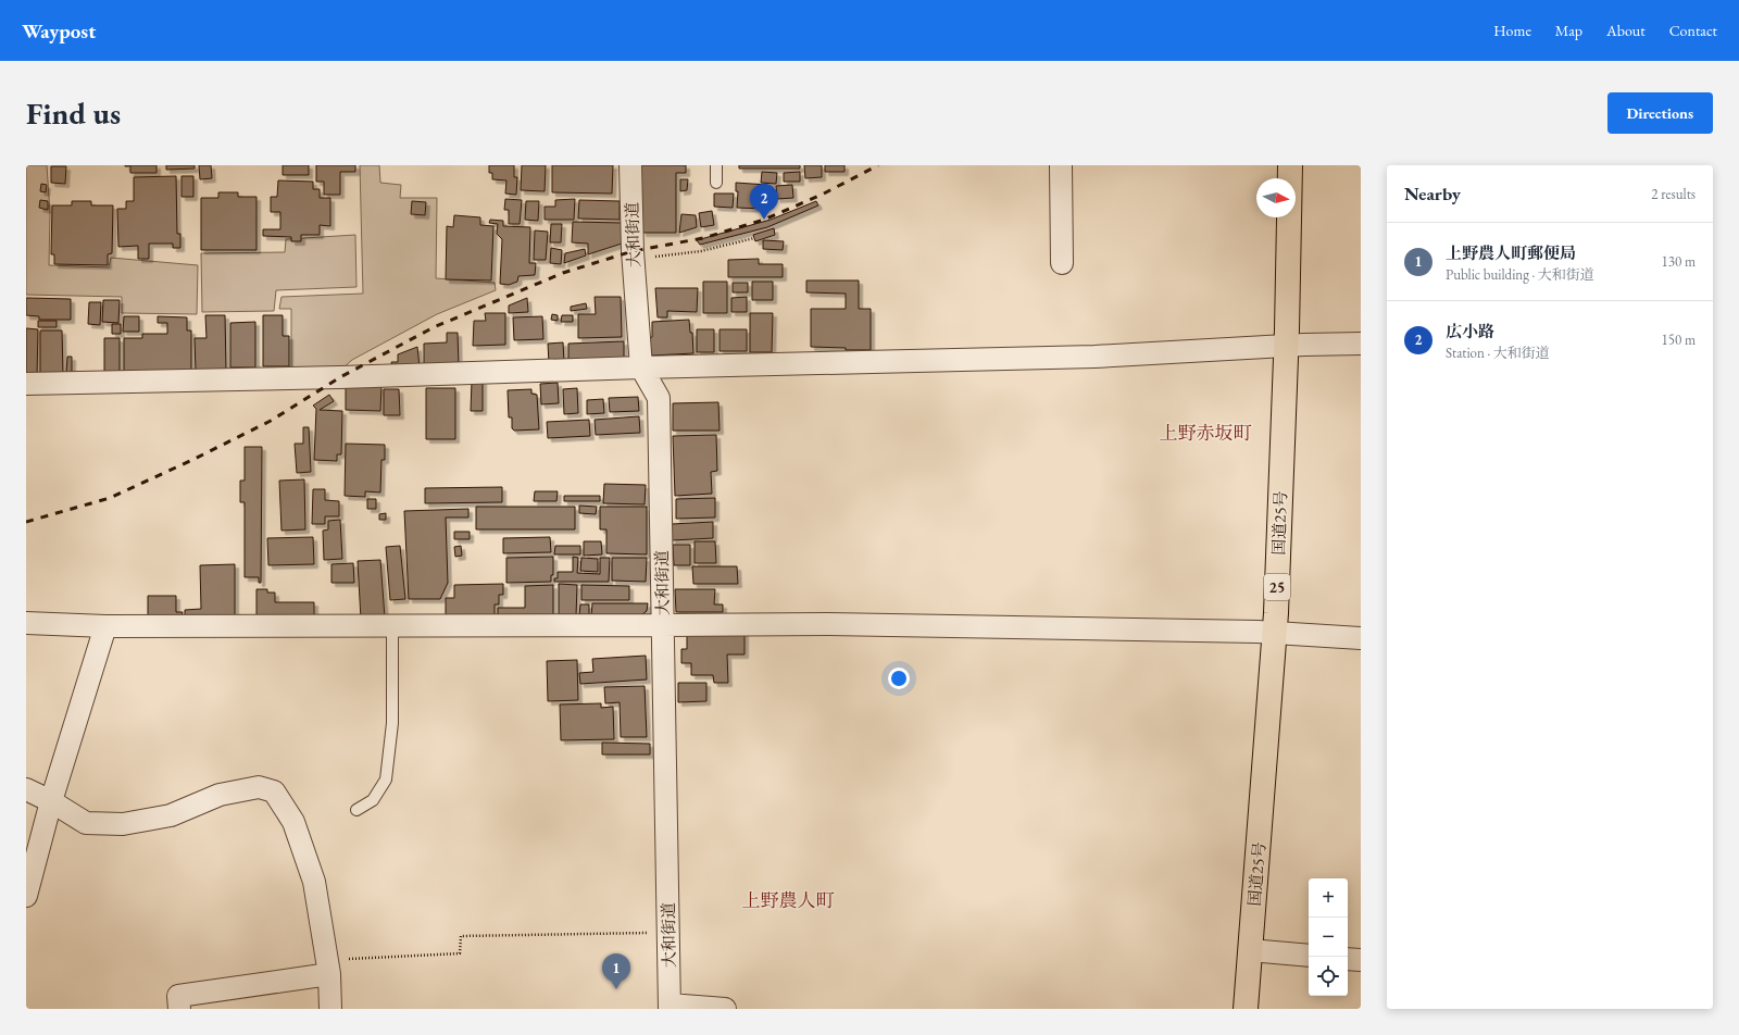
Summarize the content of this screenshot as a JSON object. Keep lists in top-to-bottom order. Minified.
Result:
{"streets":{"highway":["国道25号","25"],"street":["大和街道"]},"districts":["上野赤坂町","上野農人町"],"north":"right","page":{"header":"Waypost","nav":["Home","Map","About","Contact"],"buttons":"Directions","title":"Find us","heading":["Nearby","2 results"],"pins":["2","1"],"list":[{"mark":"1","name":"上野農人町郵便局","note":"Public building · 大和街道","value":"130 m"},{"mark":"2","name":"広小路","note":"Station · 大和街道","value":"150 m"}],"map_buttons":["+","−"]}}
